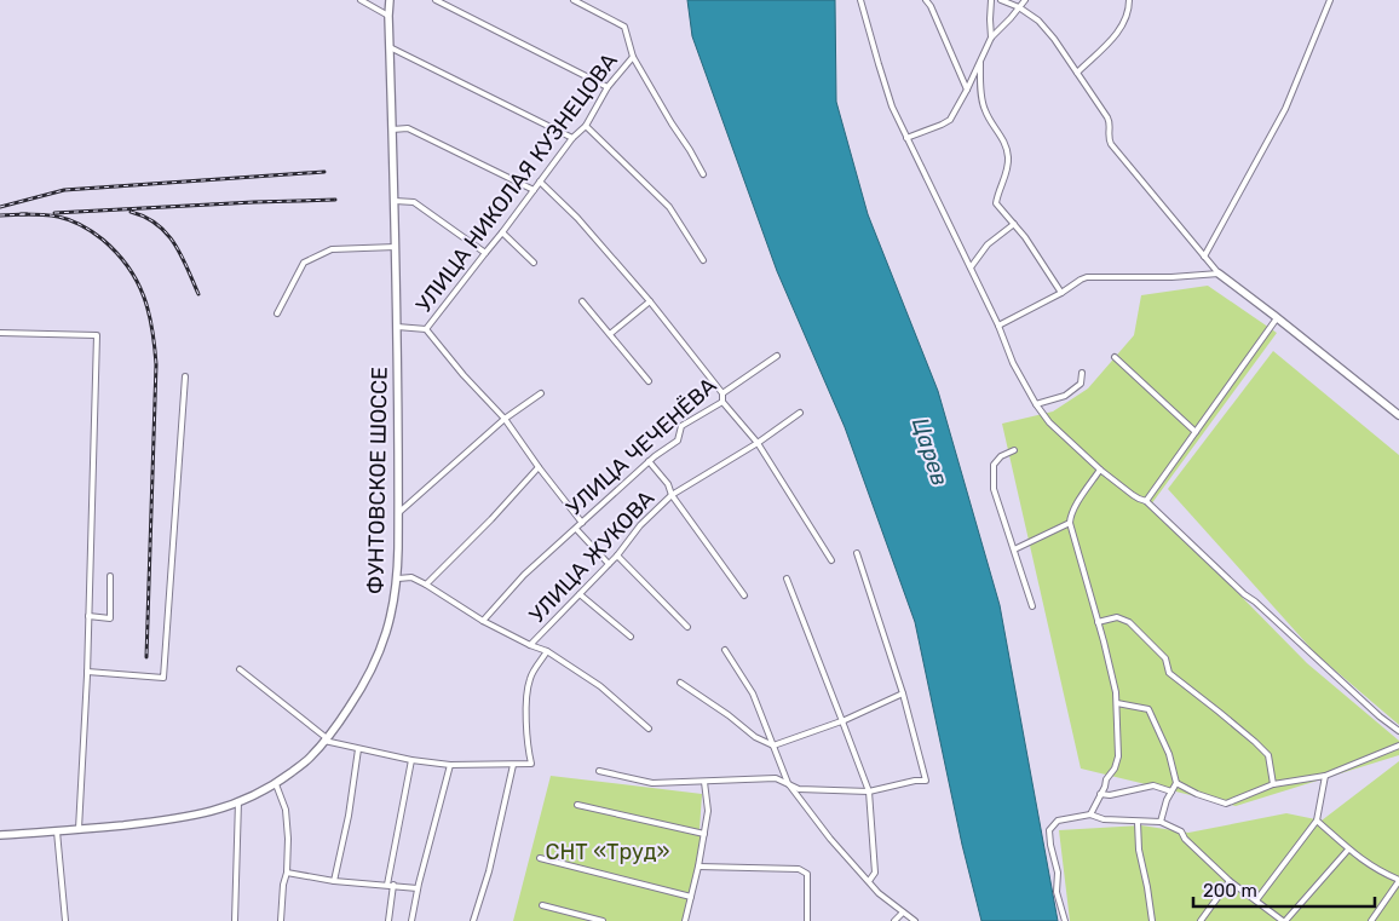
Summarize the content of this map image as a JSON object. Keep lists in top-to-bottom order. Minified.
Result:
{"streets":{"street":["УЛИЦА НИКОЛАЯ КУЗНЕЦОВА","УЛИЦА ЧЕЧЕНЁВА","ФУНТОВСКОЕ ШОССЕ","УЛИЦА ЖУКОВА"]},"water":["Царев"],"parks":["СНТ «Труд»"],"scale_bar":"200 m"}
